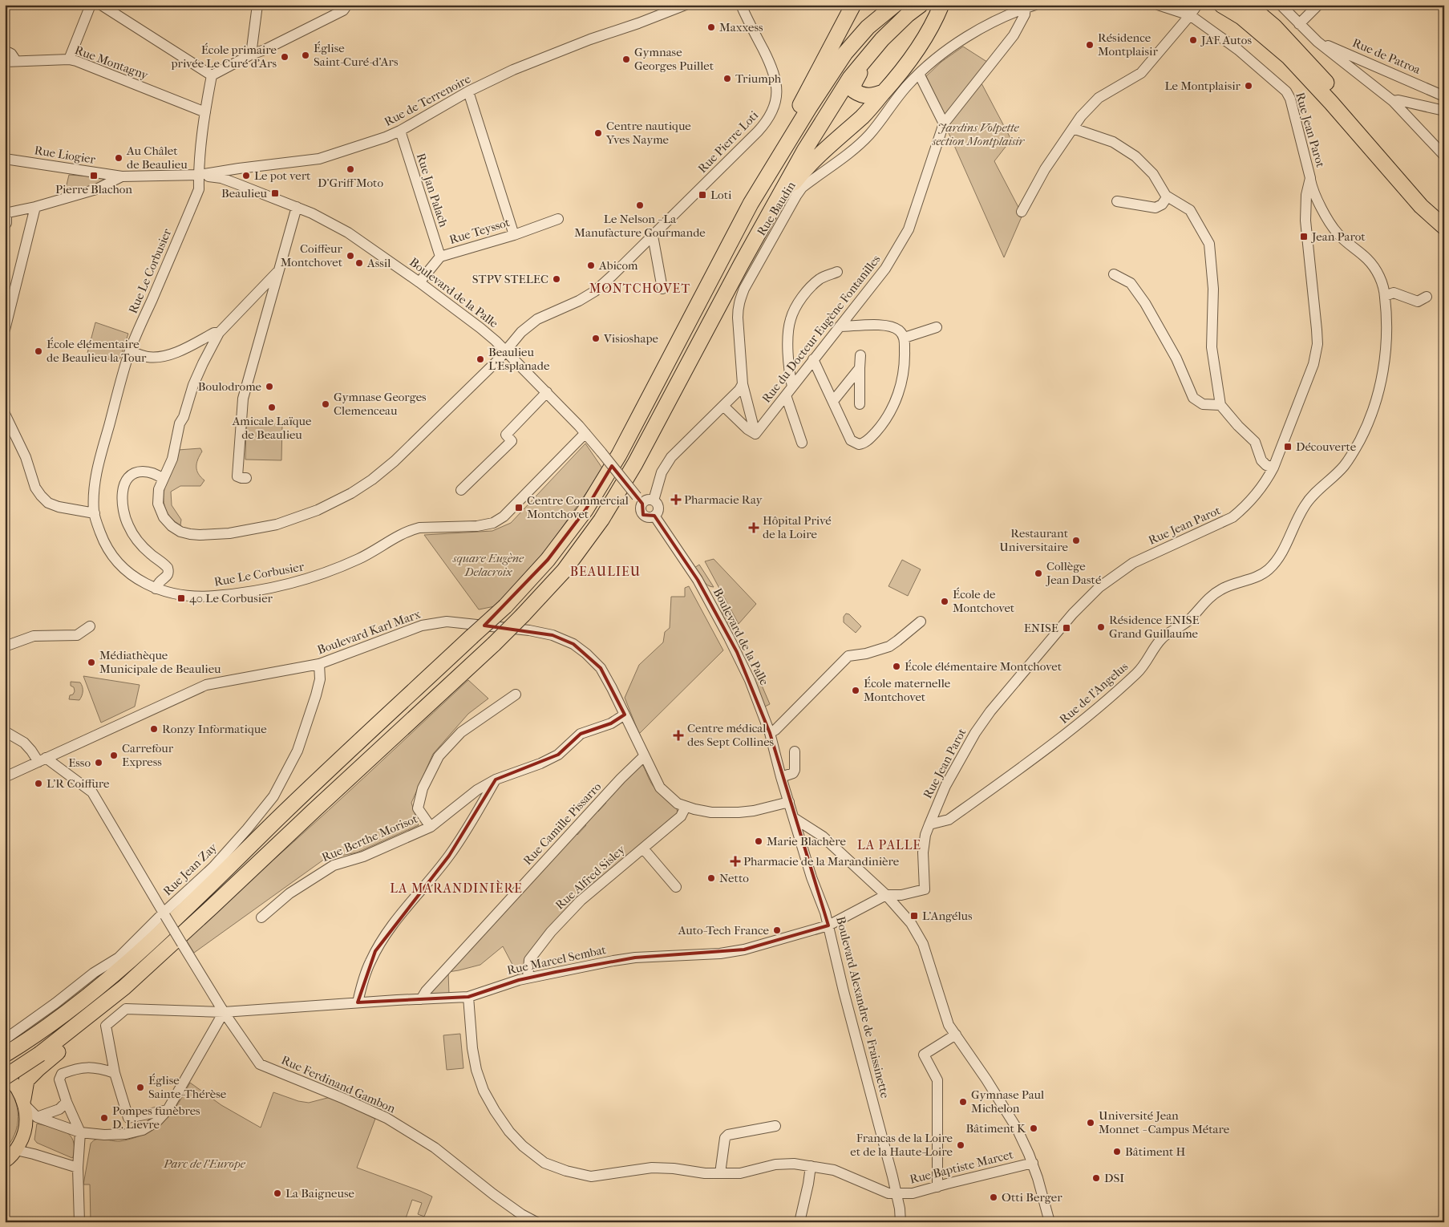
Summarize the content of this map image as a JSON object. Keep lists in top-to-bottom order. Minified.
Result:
{"streets":{"street":["Rue de Patroa","Rue Montagny","Rue de Terrenoire","Rue Jean Parot","Rue Pierre Loti","Rue Liogier","Rue Jan Palach","Rue Baudin","Rue Teyssot","Rue Le Corbusier","Boulevard de la Palle","Rue du Docteur Eugène Fontanilles","Boulevard Karl Marx","Rue de l'Angelus","Rue Camille Pissarro","Rue Berthe Morisot","Rue Jean Zay","Rue Alfred Sisley","Rue Marcel Sembat","Boulevard Alexandre de Fraissinette","Rue Ferdinand Gambon","Rue Baptiste Marcet"]},"crossings":[["Rue Montagny","Rue Le Corbusier"],["Rue de Terrenoire","Rue Liogier"],["Rue de Terrenoire","Rue Jan Palach"],["Rue de Terrenoire","Rue Le Corbusier"],["Rue de Terrenoire","Boulevard de la Palle"],["Rue Jean Parot","Rue de l'Angelus"],["Rue Jean Parot","Rue Marcel Sembat"],["Rue Pierre Loti","Boulevard de la Palle"],["Rue Jan Palach","Rue Teyssot"],["Rue Baudin","Rue du Docteur Eugène Fontanilles"],["Rue Teyssot","Boulevard de la Palle"],["Rue Le Corbusier","Boulevard de la Palle"],["Boulevard de la Palle","Boulevard Karl Marx"],["Boulevard de la Palle","Boulevard Alexandre de Fraissinette"],["Boulevard Karl Marx","Rue Camille Pissarro"],["Boulevard Karl Marx","Rue Berthe Morisot"],["Boulevard Karl Marx","Rue Jean Zay"],["Boulevard Karl Marx","Rue Alfred Sisley"],["Boulevard Karl Marx","Boulevard Alexandre de Fraissinette"],["Boulevard Karl Marx","Rue Ferdinand Gambon"],["Rue Camille Pissarro","Rue Marcel Sembat"],["Rue Jean Zay","Rue Ferdinand Gambon"],["Rue Alfred Sisley","Rue Marcel Sembat"],["Rue Marcel Sembat","Boulevard Alexandre de Fraissinette"],["Rue Marcel Sembat","Rue Ferdinand Gambon"],["Boulevard Alexandre de Fraissinette","Rue Baptiste Marcet"]],"districts":["MONTCHOVET","BEAULIEU","LA PALLE","LA MARANDINIÈRE"],"parks":["Jardins Volpette section Montplaisir","square Eugène Delacroix","Parc de l'Europe"],"places":{"other":["Maxxess","JAF Autos","Résidence Montplaisir","Église Saint-Curé-d'Ars","École primaire privée Le Curé d'Ars","Gymnase Georges Puillet","Triumph","Le Montplaisir","Centre nautique Yves Nayme","Au Châlet de Beaulieu","D'Griff Moto","Le pot vert","Le Nelson - La Manufacture Gourmande","Coiffeur Montchovet","Assil","Abicom","STPV STELEC","Visioshape","École élémentaire de Beaulieu la Tour","Beaulieu L'Esplanade","Boulodrome","Gymnase Georges Clemenceau","Amicale Laïque de Beaulieu","Restaurant Universitaire","Collège Jean Dasté","École de Montchovet","Résidence ENISE Grand Guillaume","Médiathèque Municipale de Beaulieu","École élémentaire Montchovet","École maternelle Montchovet","Ronzy Informatique","Carrefour Express","Esso","L'R Coiffure","Marie Blachère","Netto","Auto-Tech France","Église Sainte-Thérèse","Gymnase Paul Michelon","Pompes funèbres D. Lievre","Université Jean Monnet - Campus Métare","Bâtiment K","Francas de la Loire et de la Haute-Loire","Bâtiment H","DSI","La Baigneuse","Otti Berger"],"transit":["Pierre Blachon","Beaulieu","Loti","Jean Parot","Découverte","Centre Commercial Montchovet","40 Le Corbusier","ENISE","L'Angélus"],"health":["Pharmacie Ray","Hôpital Privé de la Loire","Centre médical des Sept Collines","Pharmacie de la Marandinière"]}}
